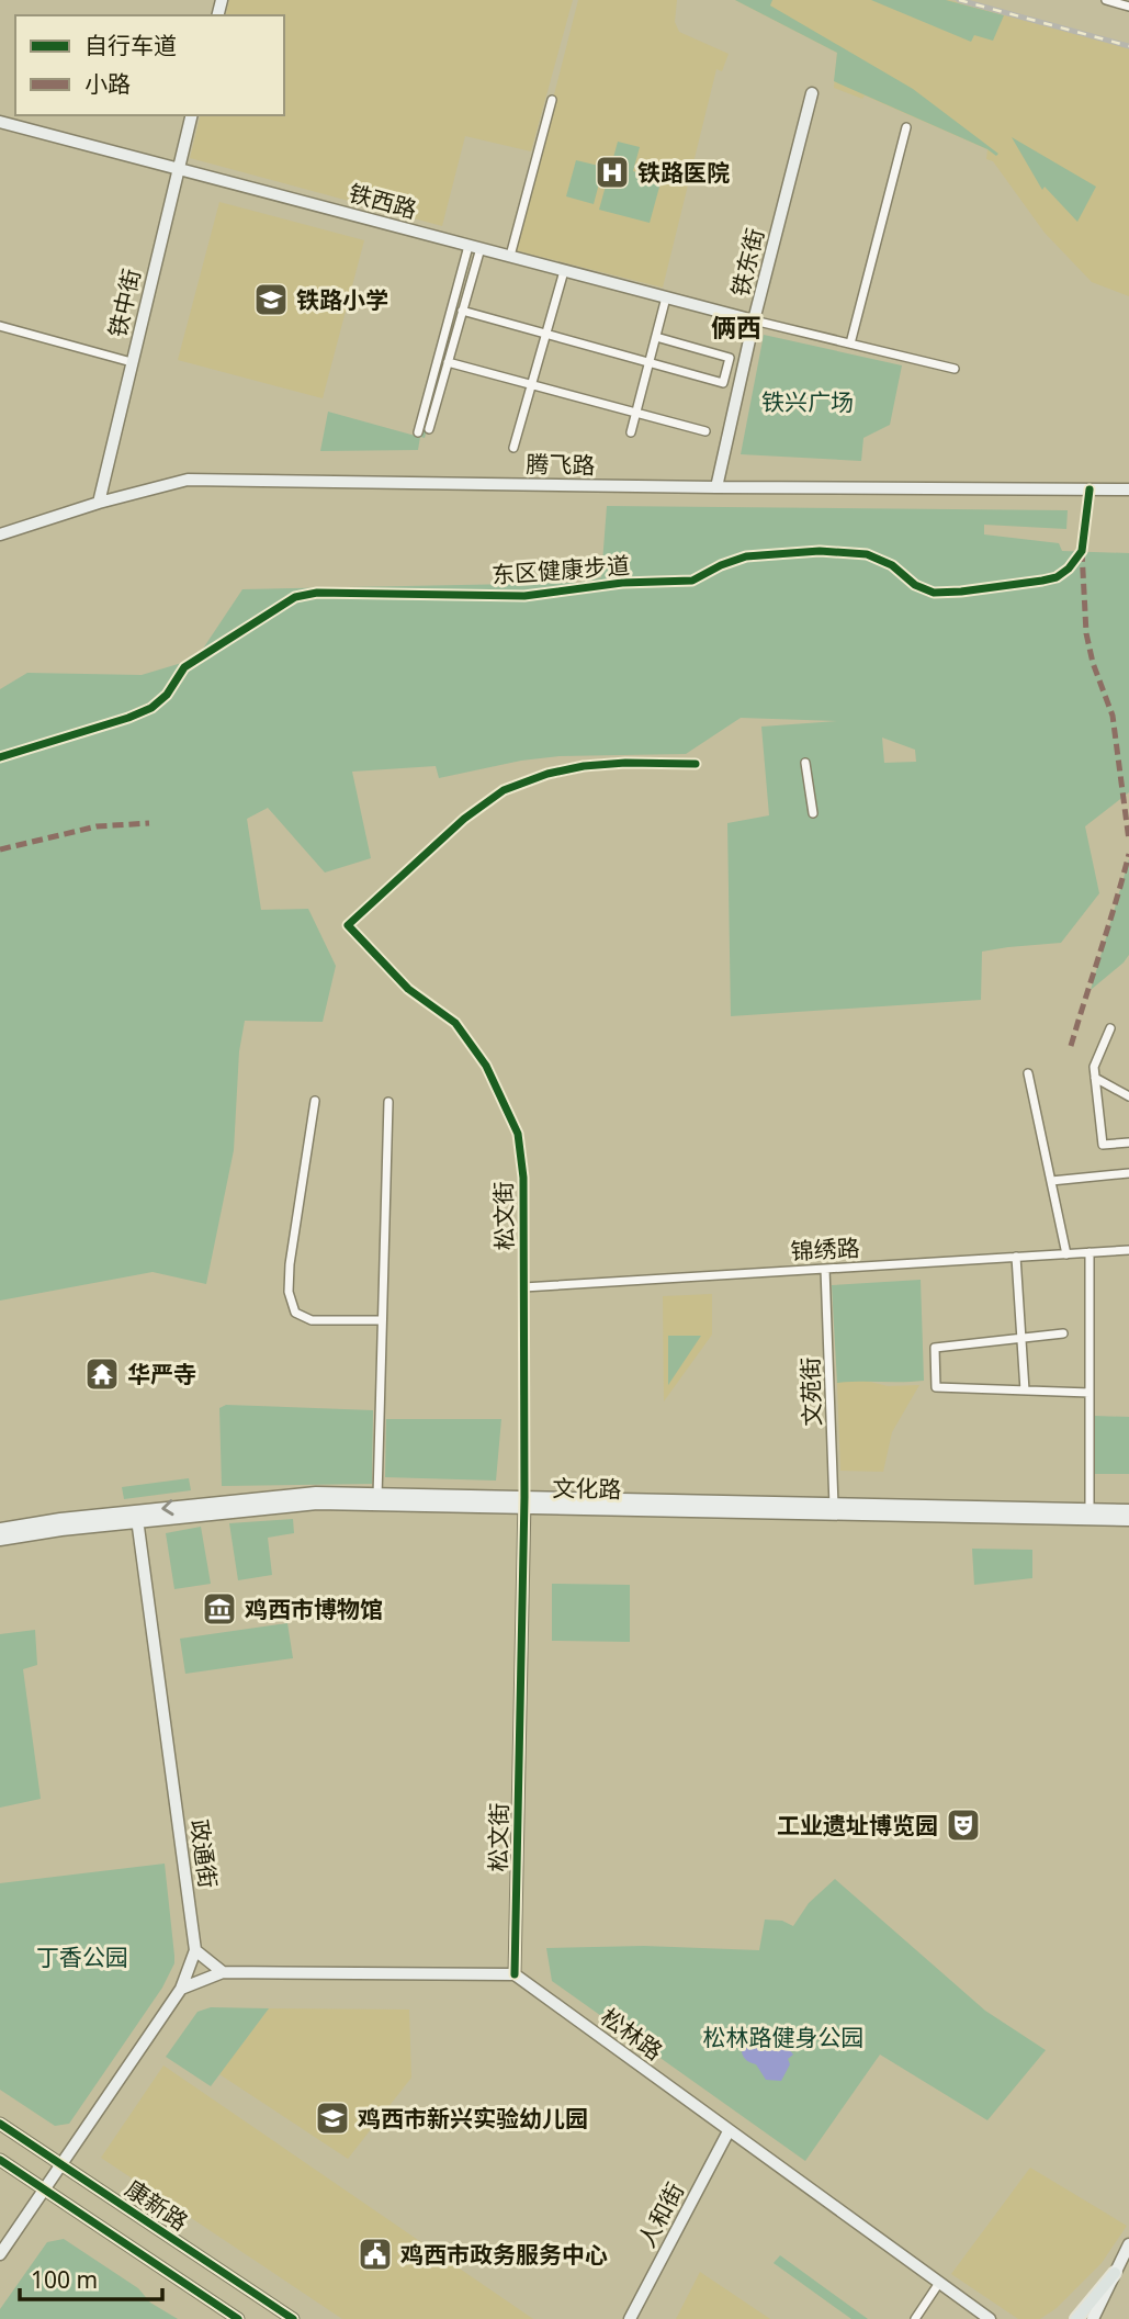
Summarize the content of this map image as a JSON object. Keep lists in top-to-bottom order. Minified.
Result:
{"streets":{"street":["铁西路","铁东街","铁中街","腾飞路","松文街","锦绣路","文苑街","文化路","政通街","松林路","康新路","人和街"],"cycle path":["东区健康步道"]},"crossings":[["铁西路","铁东街"],["铁西路","铁中街"],["铁东街","腾飞路"],["铁中街","腾飞路"],["松文街","锦绣路"],["松文街","文化路"],["松文街","松林路"],["锦绣路","文苑街"],["文苑街","文化路"],["文化路","政通街"],["政通街","康新路"],["松林路","人和街"]],"districts":["俩西"],"parks":["铁兴广场","丁香公园","松林路健身公园"],"places":{"hospital":["铁路医院"],"school or university":["铁路小学","鸡西市新兴实验幼儿园"],"temple":["华严寺"],"museum":["鸡西市博物馆"],"theatre":["工业遗址博览园"],"public building":["鸡西市政务服务中心"]},"legend":["自行车道","小路"],"scale_bar":"100 m"}
